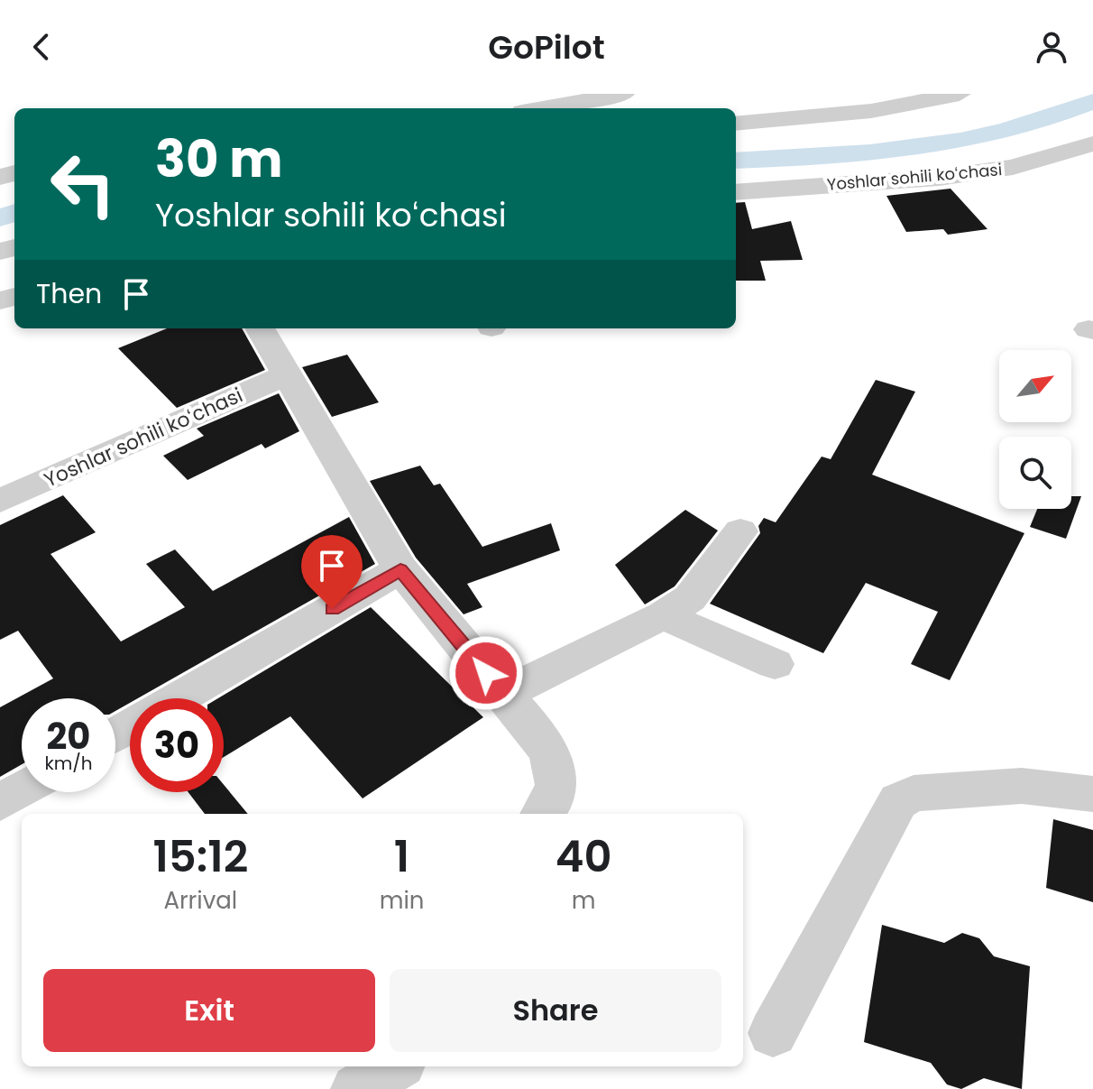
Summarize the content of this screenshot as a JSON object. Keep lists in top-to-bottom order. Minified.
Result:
{"streets":{"street":["Yoshlar sohili koʻchasi"]},"north":"top right","page":{"header":"GoPilot","turn":["30 m","Yoshlar sohili koʻchasi"],"then":"Then","speed":"20 km/h","limit":"30","eta":["15:12","Arrival","1","min","40","m"],"buttons":["Exit","Share"]}}
